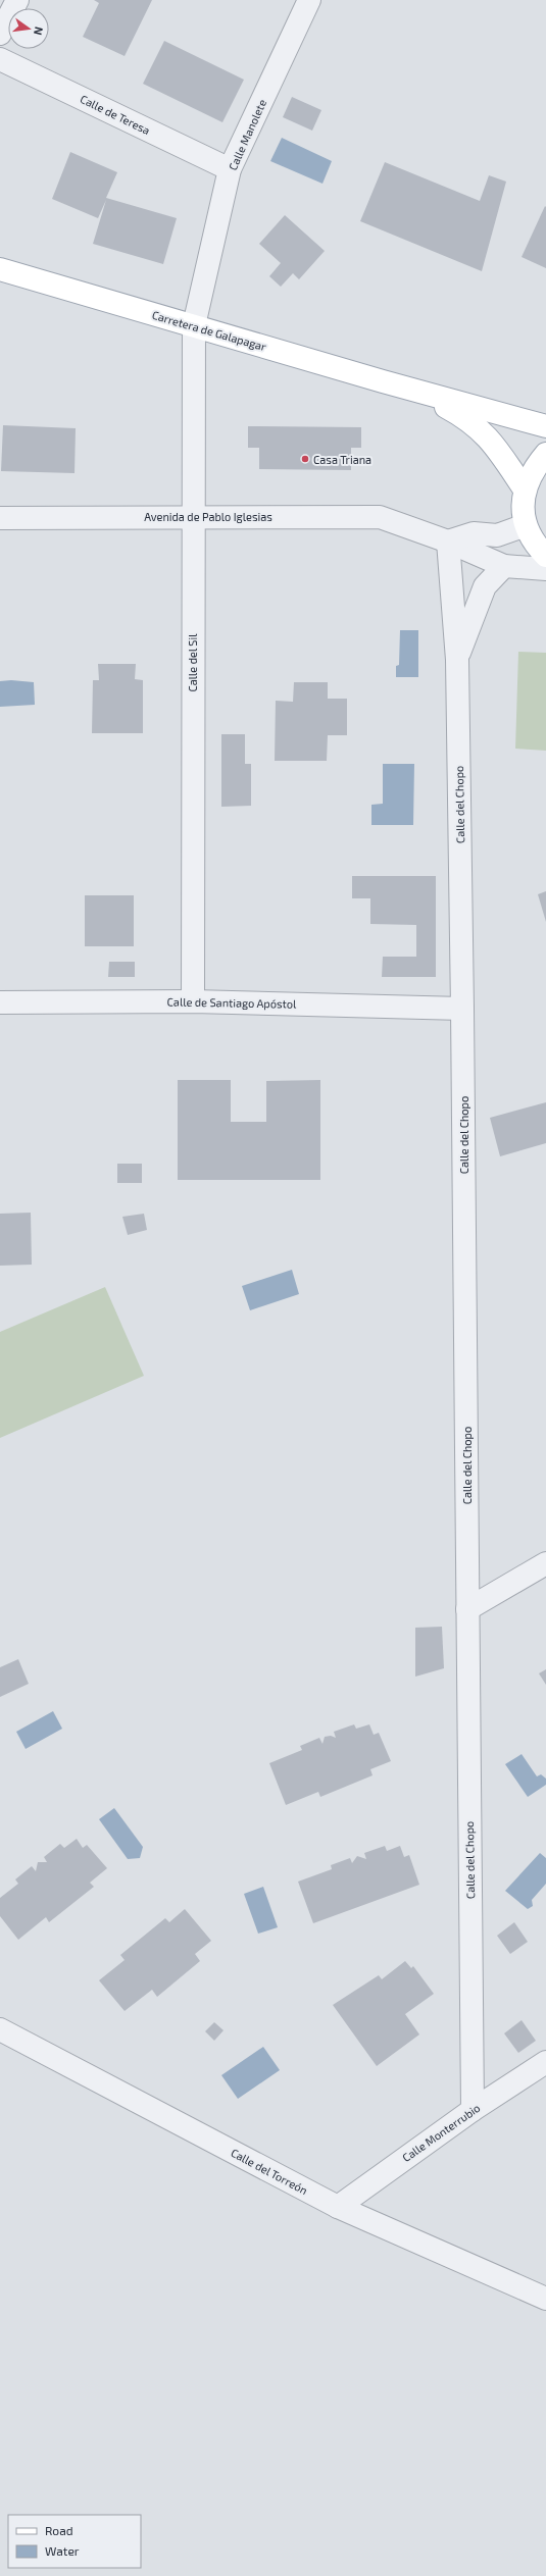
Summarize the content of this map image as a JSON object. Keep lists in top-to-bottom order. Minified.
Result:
{"streets":{"main road":["Carretera de Galapagar"],"street":["Calle de Teresa","Calle Manolete","Avenida de Pablo Iglesias","Calle del Sil","Calle del Chopo","Calle de Santiago Apóstol","Calle Monterrubio","Calle del Torreón"]},"crossings":[["Calle de Teresa","Calle Manolete"],["Calle Manolete","Carretera de Galapagar"],["Calle Manolete","Calle del Sil"],["Carretera de Galapagar","Calle del Sil"],["Avenida de Pablo Iglesias","Calle del Sil"],["Avenida de Pablo Iglesias","Calle del Chopo"],["Calle del Sil","Calle de Santiago Apóstol"],["Calle del Chopo","Calle de Santiago Apóstol"],["Calle del Chopo","Calle Monterrubio"],["Calle Monterrubio","Calle del Torreón"]],"places":["Casa Triana"],"legend":["Road","Water"],"north":"right"}
